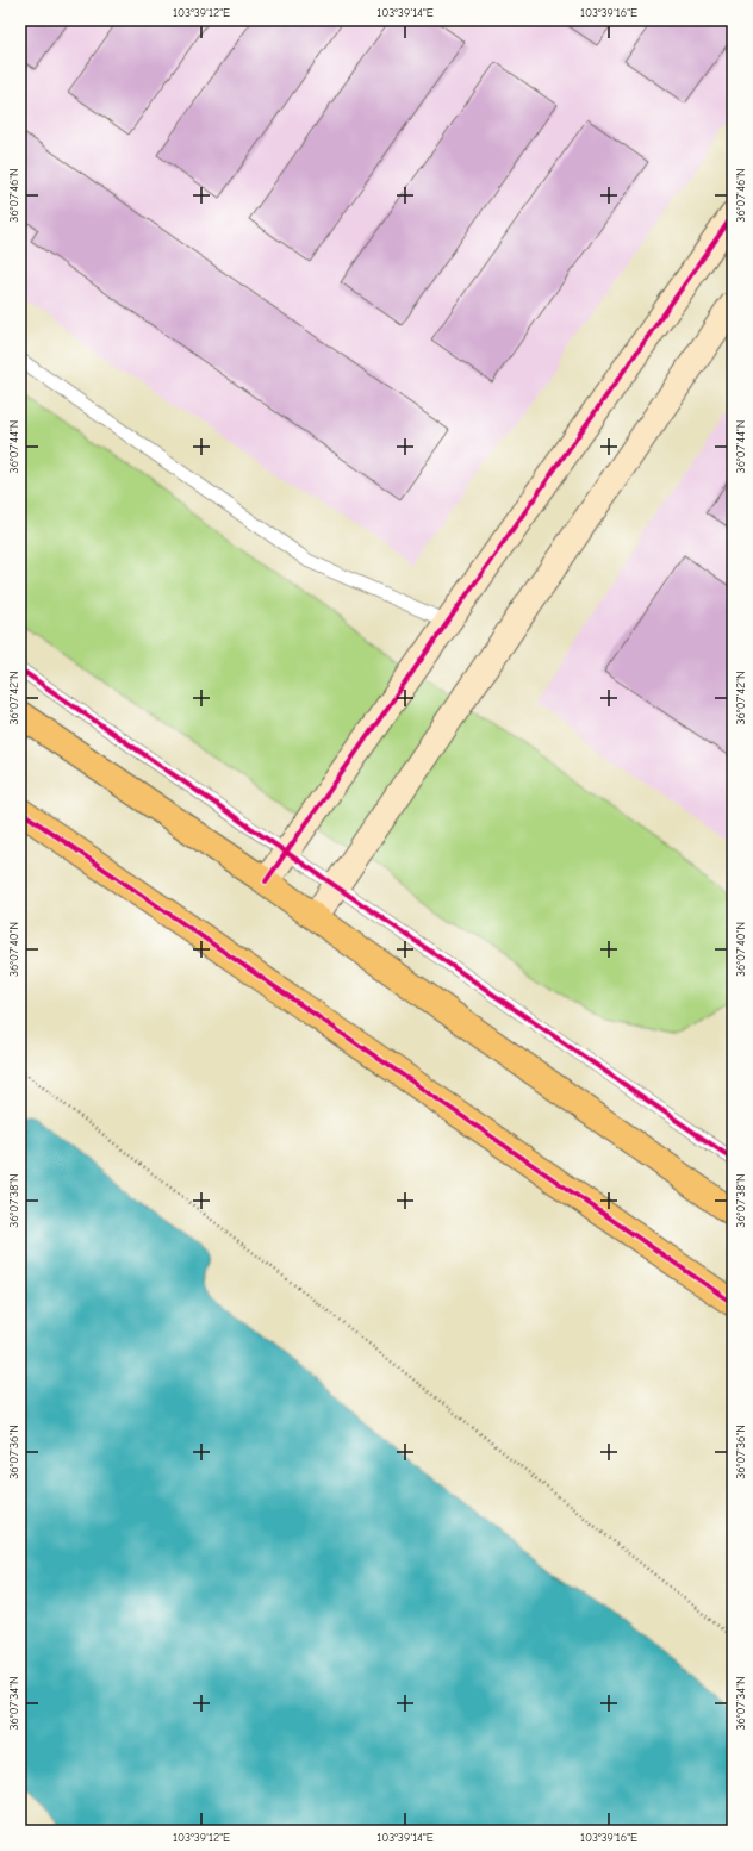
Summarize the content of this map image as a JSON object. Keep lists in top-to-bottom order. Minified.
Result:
{"coordinates":["103°39'12\"E","103°39'14\"E","103°39'16\"E","36°07'46\"N","36°07'44\"N","36°07'42\"N","36°07'40\"N","36°07'38\"N","36°07'36\"N","36°07'34\"N"]}
